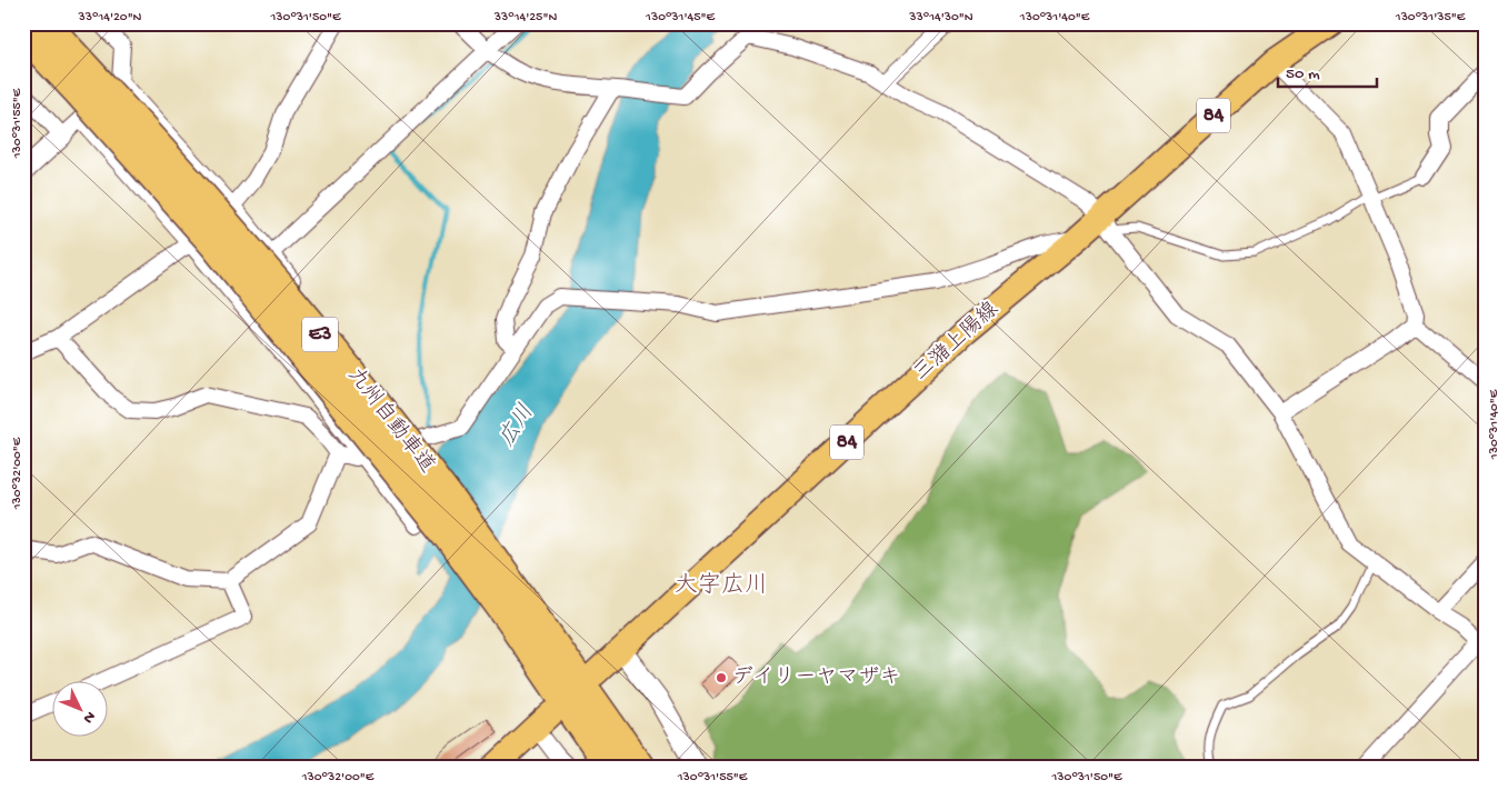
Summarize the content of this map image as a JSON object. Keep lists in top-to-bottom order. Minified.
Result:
{"streets":{"highway":["E3","九州自動車道"],"main road":["84","三潴上陽線"]},"districts":["大字広川"],"water":["広川"],"places":["デイリーヤマザキ"],"scale_bar":"50 m","north":"bottom right","coordinates":["33°14'20\"N","130°31'50\"E","33°14'25\"N","130°31'45\"E","33°14'30\"N","130°31'40\"E","130°31'35\"E","130°31'55\"E","130°32'00\"E"]}
